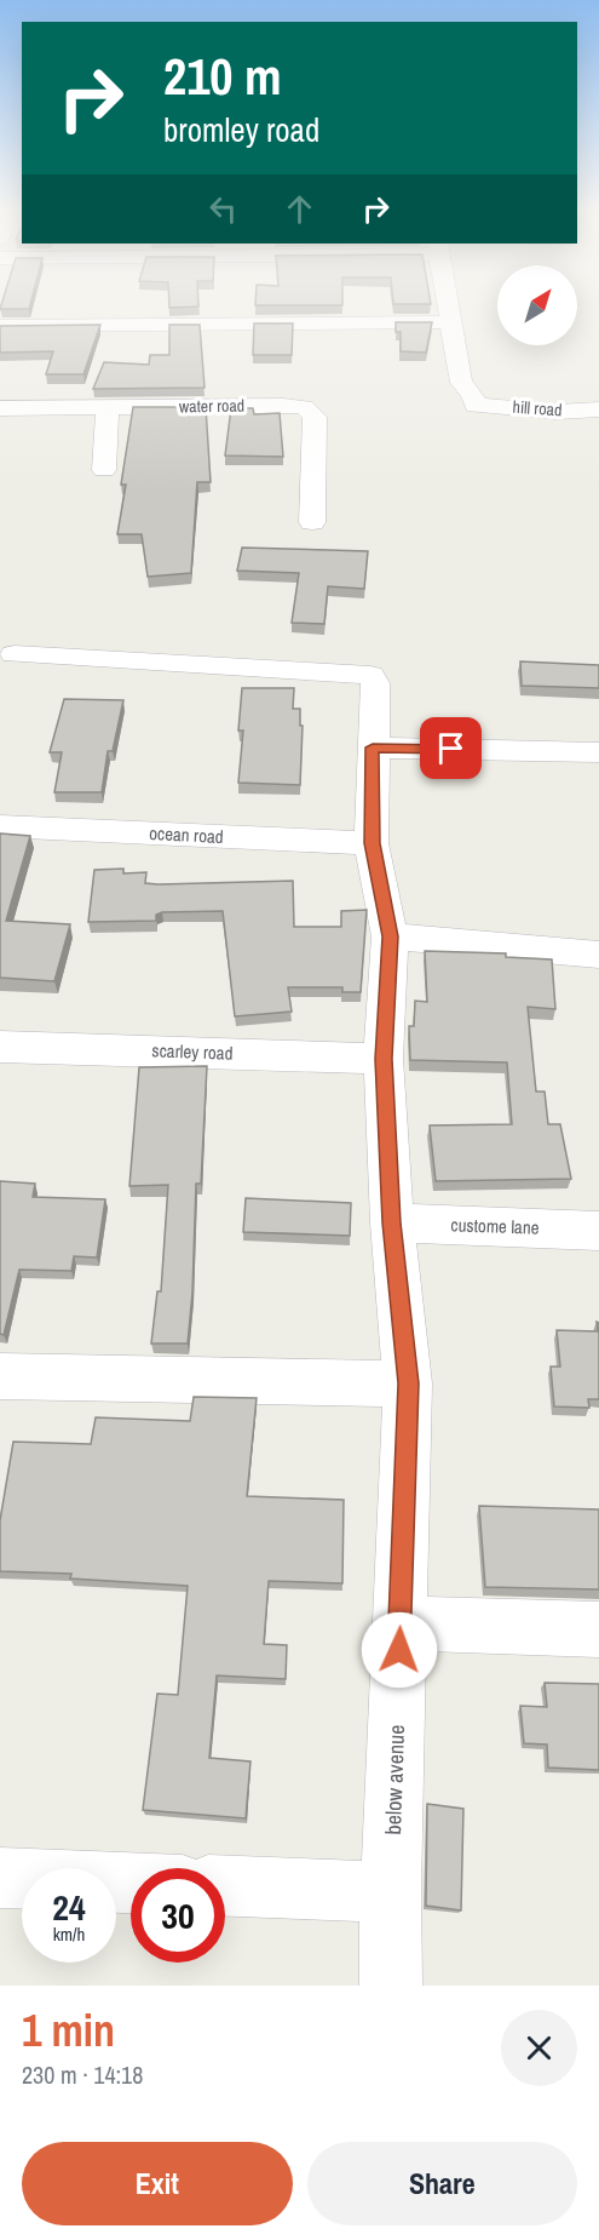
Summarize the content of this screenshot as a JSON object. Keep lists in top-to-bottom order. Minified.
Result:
{"streets":{"street":["water road","hill road","ocean road","scarley road","custome lane","below avenue"]},"crossings":[["ocean road","below avenue"],["scarley road","below avenue"],["custome lane","below avenue"]],"north":"top right","page":{"turn":["210 m","bromley road"],"speed":"24 km/h","limit":"30","heading":["1 min","230 m · 14:18"],"buttons":["Exit","Share"]}}
